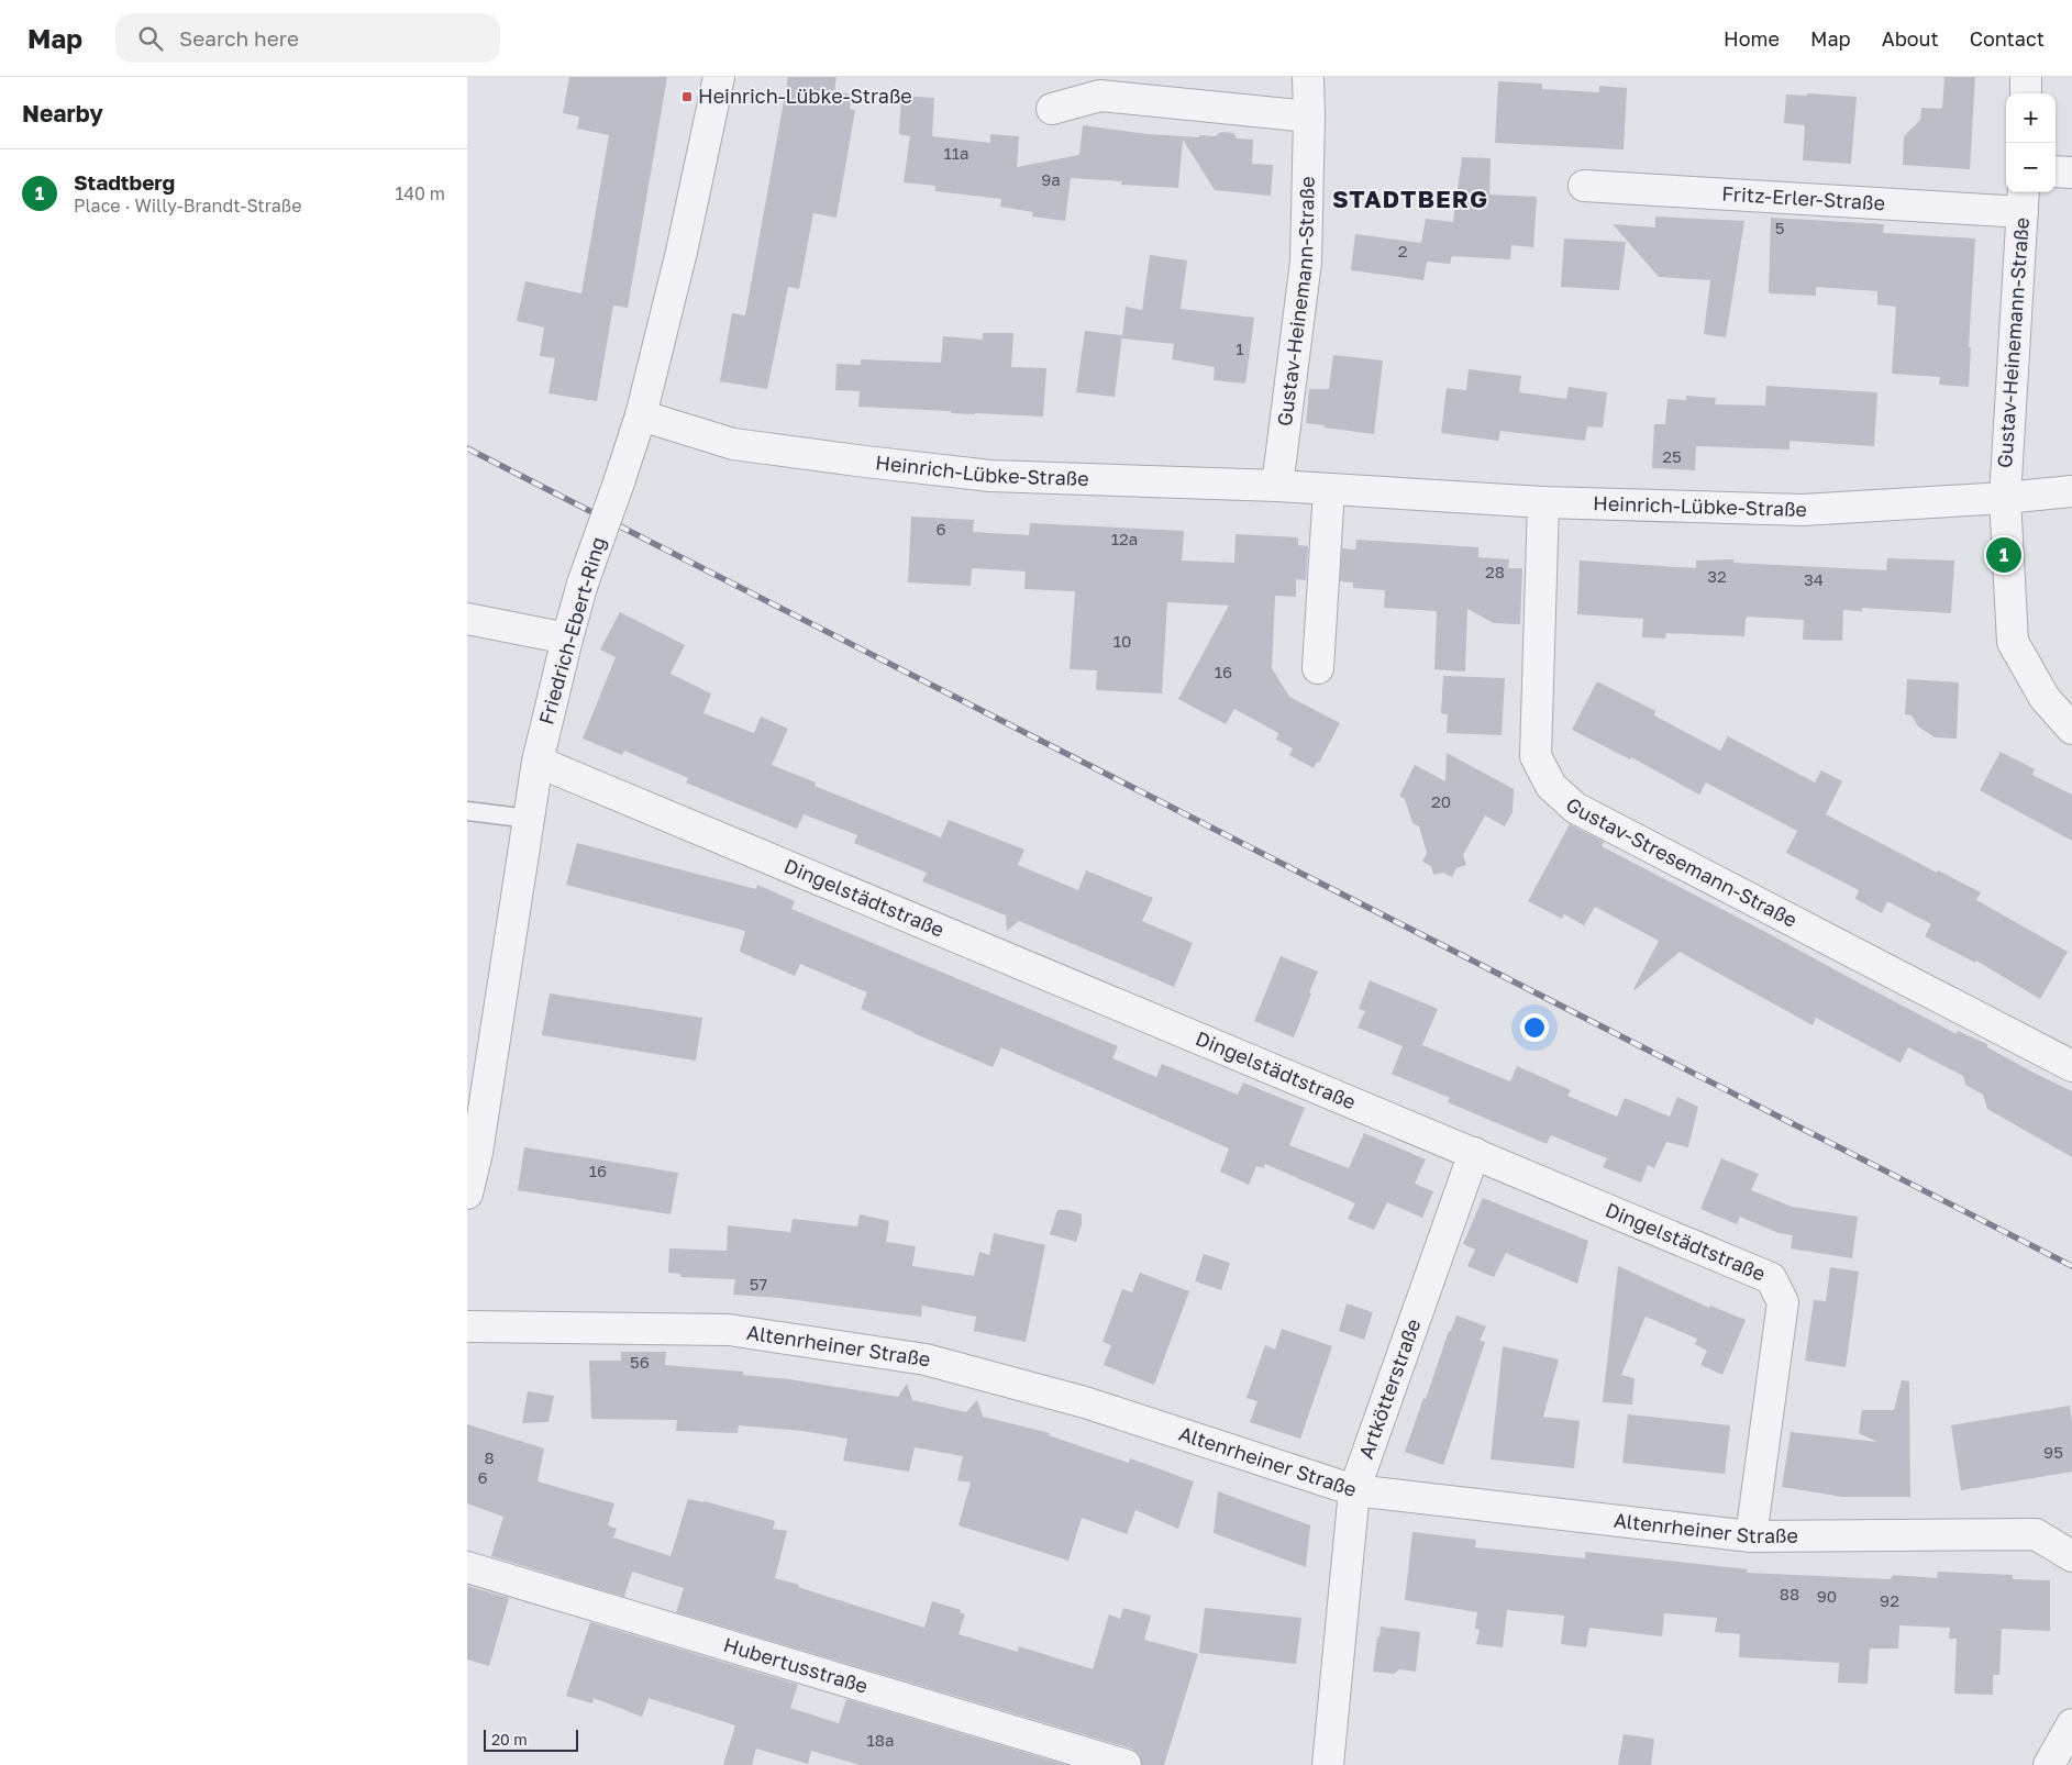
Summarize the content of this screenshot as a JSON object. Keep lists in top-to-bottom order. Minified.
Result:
{"streets":{"street":["Fritz-Erler-Straße","Gustav-Heinemann-Straße","Heinrich-Lübke-Straße","Friedrich-Ebert-Ring","Gustav-Stresemann-Straße","Dingelstädtstraße","Altenrheiner Straße","Artkötterstraße","Hubertusstraße"]},"crossings":[["Fritz-Erler-Straße","Gustav-Heinemann-Straße"],["Gustav-Heinemann-Straße","Heinrich-Lübke-Straße"],["Heinrich-Lübke-Straße","Friedrich-Ebert-Ring"],["Heinrich-Lübke-Straße","Gustav-Stresemann-Straße"],["Friedrich-Ebert-Ring","Dingelstädtstraße"],["Dingelstädtstraße","Altenrheiner Straße"],["Dingelstädtstraße","Artkötterstraße"],["Altenrheiner Straße","Artkötterstraße"]],"districts":["STADTBERG"],"places":{"transit":["Heinrich-Lübke-Straße"]},"house_numbers":["11a","9a","5","2","1","25","6","12a","28","32","34","10","16","20","16","57","56","95","8","6","88","90","92","18a"],"scale_bar":"20 m","page":{"header":"Map","search":"Search here","nav":["Home","Map","About","Contact"],"heading":"Nearby","map_buttons":["+","−"],"list":[{"mark":"1","name":"Stadtberg","note":"Place · Willy-Brandt-Straße","value":"140 m"}],"pins":"1","scale":"20 m"}}
